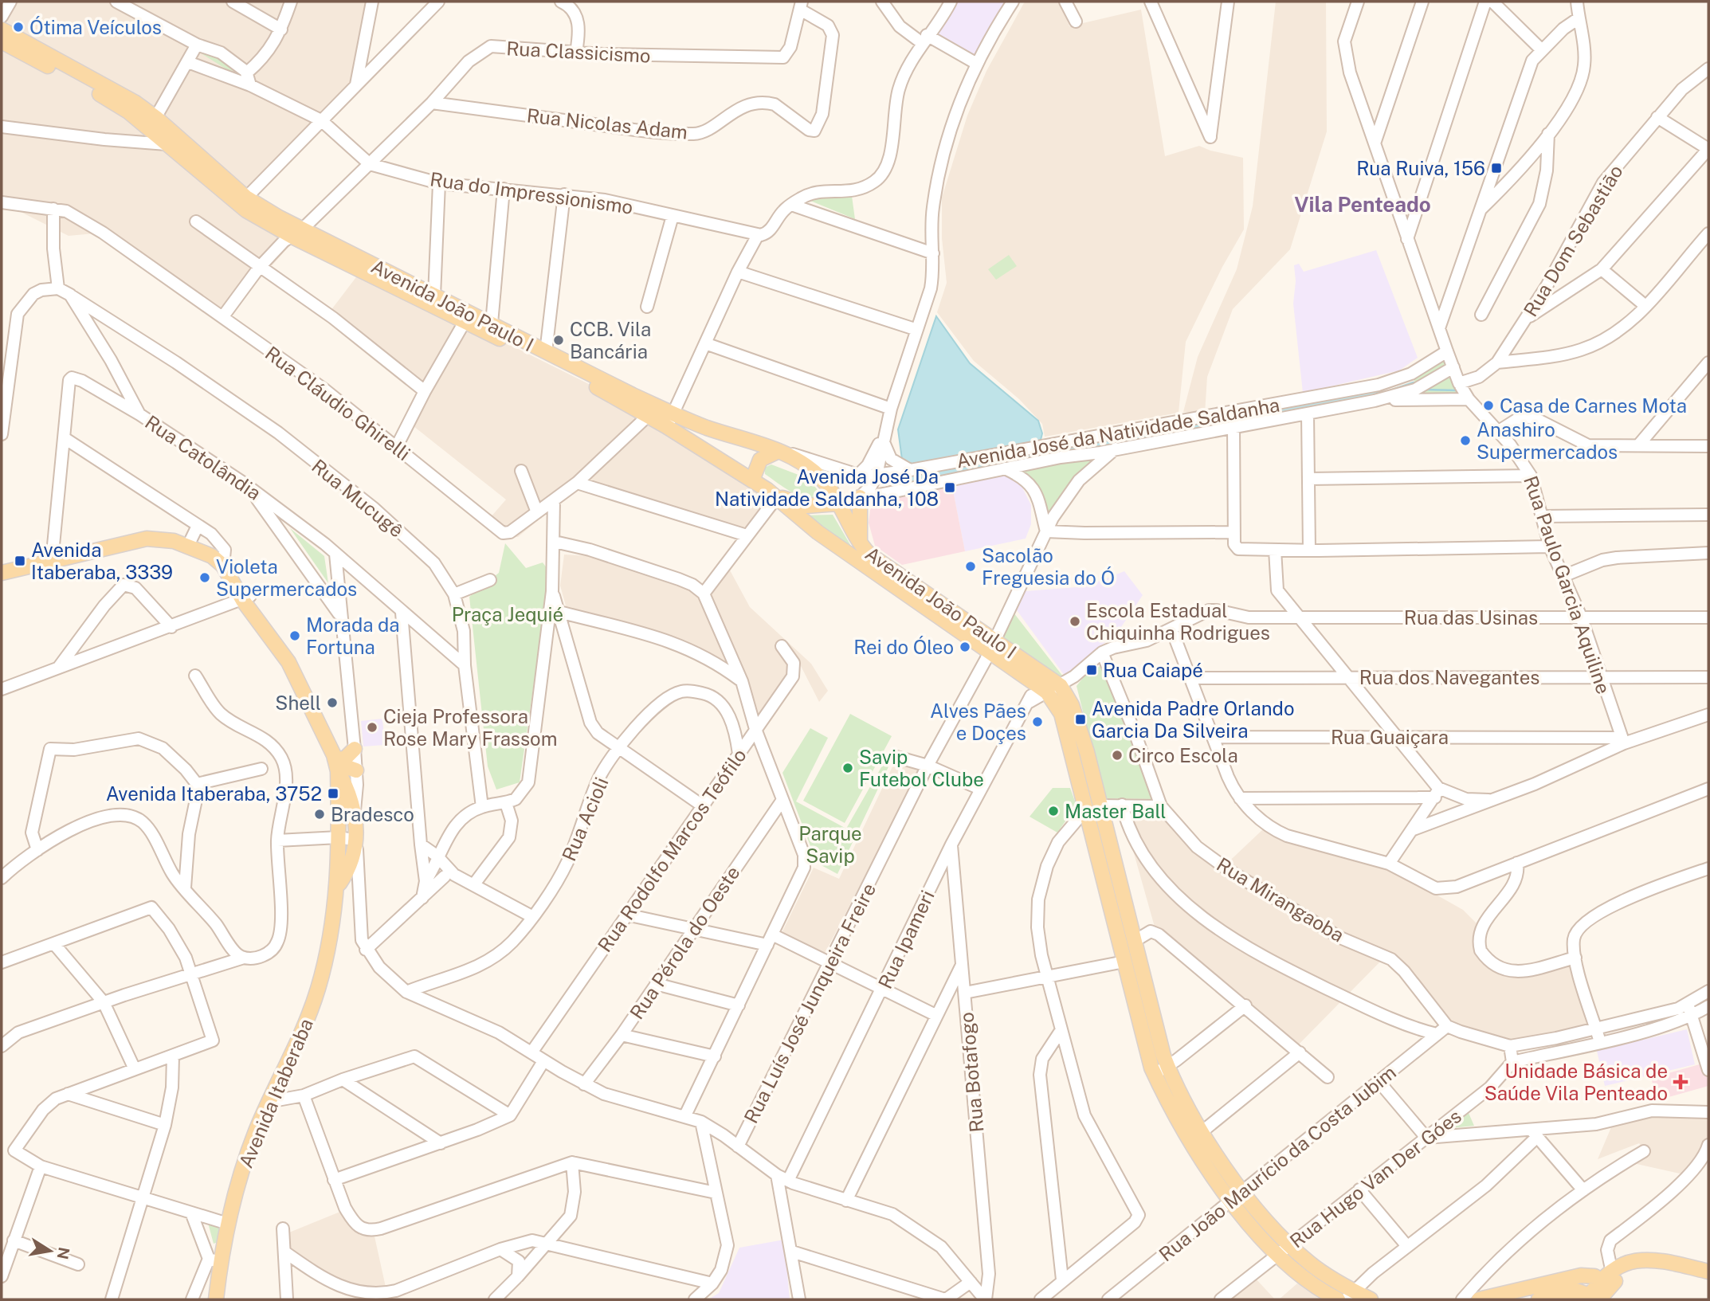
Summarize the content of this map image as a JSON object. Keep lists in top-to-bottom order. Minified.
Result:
{"streets":{"main road":["Avenida João Paulo I","Avenida Itaberaba"],"street":["Rua Classicismo","Rua Nicolas Adam","Rua do Impressionismo","Rua Dom Sebastião","Rua Cláudio Ghirelli","Avenida José da Natividade Saldanha","Rua Catolândia","Rua Mucugê","Rua Paulo Garcia Aquiline","Rua das Usinas","Rua dos Navegantes","Rua Guaiçara","Rua Acioli","Rua Rodolfo Marcos Teófilo","Rua Mirangaoba","Rua Ipameri","Rua Pérola do Oeste","Rua Luís José Junqueira Freire","Rua Botafogo","Rua João Maurício da Costa Jubim","Rua Hugo Van Der Góes"]},"crossings":[["Rua Classicismo","Rua Nicolas Adam"],["Rua Classicismo","Rua do Impressionismo"],["Rua Classicismo","Avenida João Paulo I"],["Rua Classicismo","Rua Cláudio Ghirelli"],["Rua Dom Sebastião","Rua Paulo Garcia Aquiline"],["Avenida João Paulo I","Rua Cláudio Ghirelli"],["Avenida João Paulo I","Avenida José da Natividade Saldanha"],["Avenida João Paulo I","Rua Ipameri"],["Avenida João Paulo I","Rua Luís José Junqueira Freire"],["Avenida José da Natividade Saldanha","Rua Paulo Garcia Aquiline"],["Avenida José da Natividade Saldanha","Rua Luís José Junqueira Freire"],["Rua Catolândia","Rua Mucugê"],["Rua Paulo Garcia Aquiline","Rua das Usinas"],["Rua Paulo Garcia Aquiline","Rua dos Navegantes"],["Rua Paulo Garcia Aquiline","Rua Guaiçara"],["Rua Acioli","Rua Rodolfo Marcos Teófilo"],["Rua Mirangaoba","Rua João Maurício da Costa Jubim"],["Rua Ipameri","Rua Botafogo"]],"districts":["Vila Penteado"],"parks":["Praça Jequié","Parque Savip"],"places":{"other":["Ótima Veículos","CCB. Vila Bancária","Casa de Carnes Mota","Anashiro Supermercados","Sacolão Freguesia do Ó","Violeta Supermercados","Escola Estadual Chiquinha Rodrigues","Morada da Fortuna","Rei do Óleo","Shell","Alves Pães e Doçes","Cieja Professora Rose Mary Frassom","Circo Escola","Savip Futebol Clube","Master Ball","Bradesco"],"transit":["Rua Ruiva, 156","Avenida José Da Natividade Saldanha, 108","Avenida Itaberaba, 3339","Rua Caiapé","Avenida Padre Orlando Garcia Da Silveira","Avenida Itaberaba, 3752"],"health":["Unidade Básica de Saúde Vila Penteado"]},"north":"right"}
